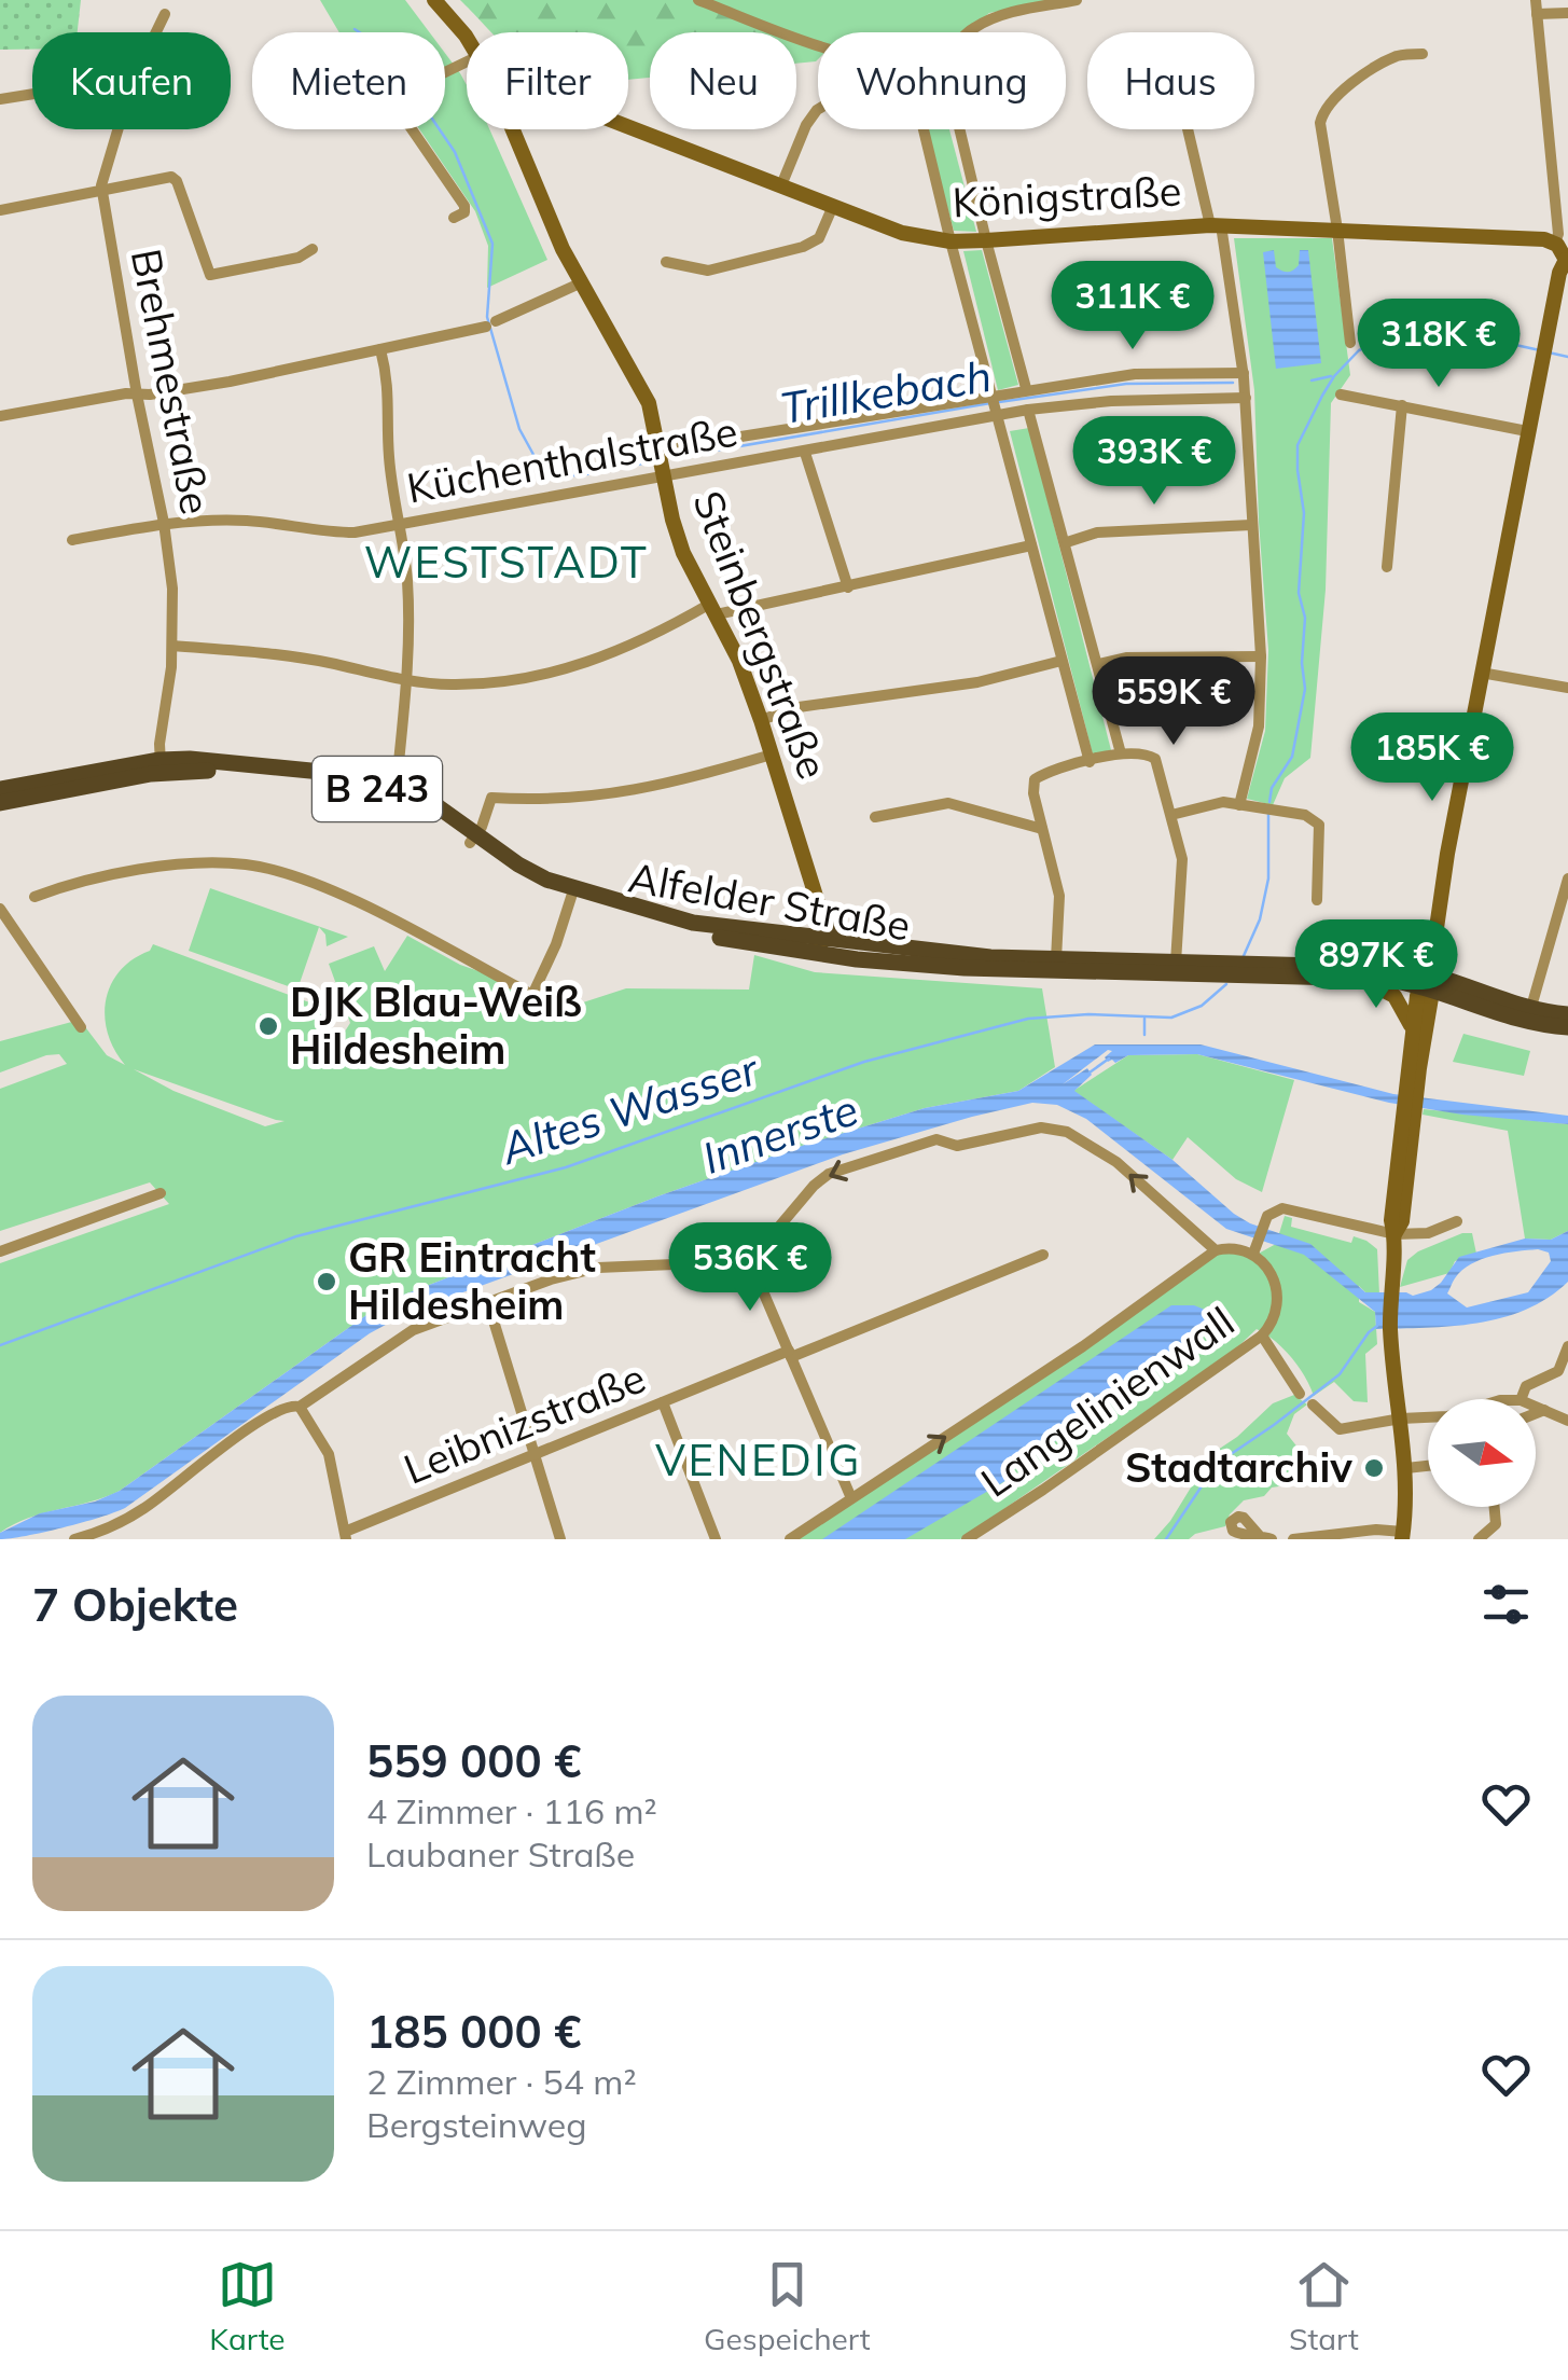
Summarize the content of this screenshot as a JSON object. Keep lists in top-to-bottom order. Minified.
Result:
{"streets":{"main road":["B 243","Alfelder Straße"],"street":["Königstraße","Brehmestraße","Küchenthalstraße","Steinbergstraße","Langelinienwall","Leibnizstraße"]},"crossings":[["Brehmestraße","Küchenthalstraße"],["Brehmestraße","Alfelder Straße"],["Küchenthalstraße","Steinbergstraße"],["Steinbergstraße","B 243"],["Steinbergstraße","Alfelder Straße"],["B 243","Alfelder Straße"]],"districts":["WESTSTADT","VENEDIG"],"water":["Trillkebach","Altes Wasser","Innerste"],"places":["DJK Blau-Weiß Hildesheim","GR Eintracht Hildesheim","Stadtarchiv"],"north":"right","page":{"chip":["Kaufen","Mieten","Filter","Neu","Wohnung","Haus"],"price":["311K €","318K €","393K €","559K €","185K €","897K €","536K €"],"heading":"7 Objekte","list":[{"name":"559 000 €","note":"4 Zimmer · 116 m² · Laubaner Straße"},{"name":"185 000 €","note":"2 Zimmer · 54 m² · Bergsteinweg"}],"tabs":["Karte","Gespeichert","Start"]}}
